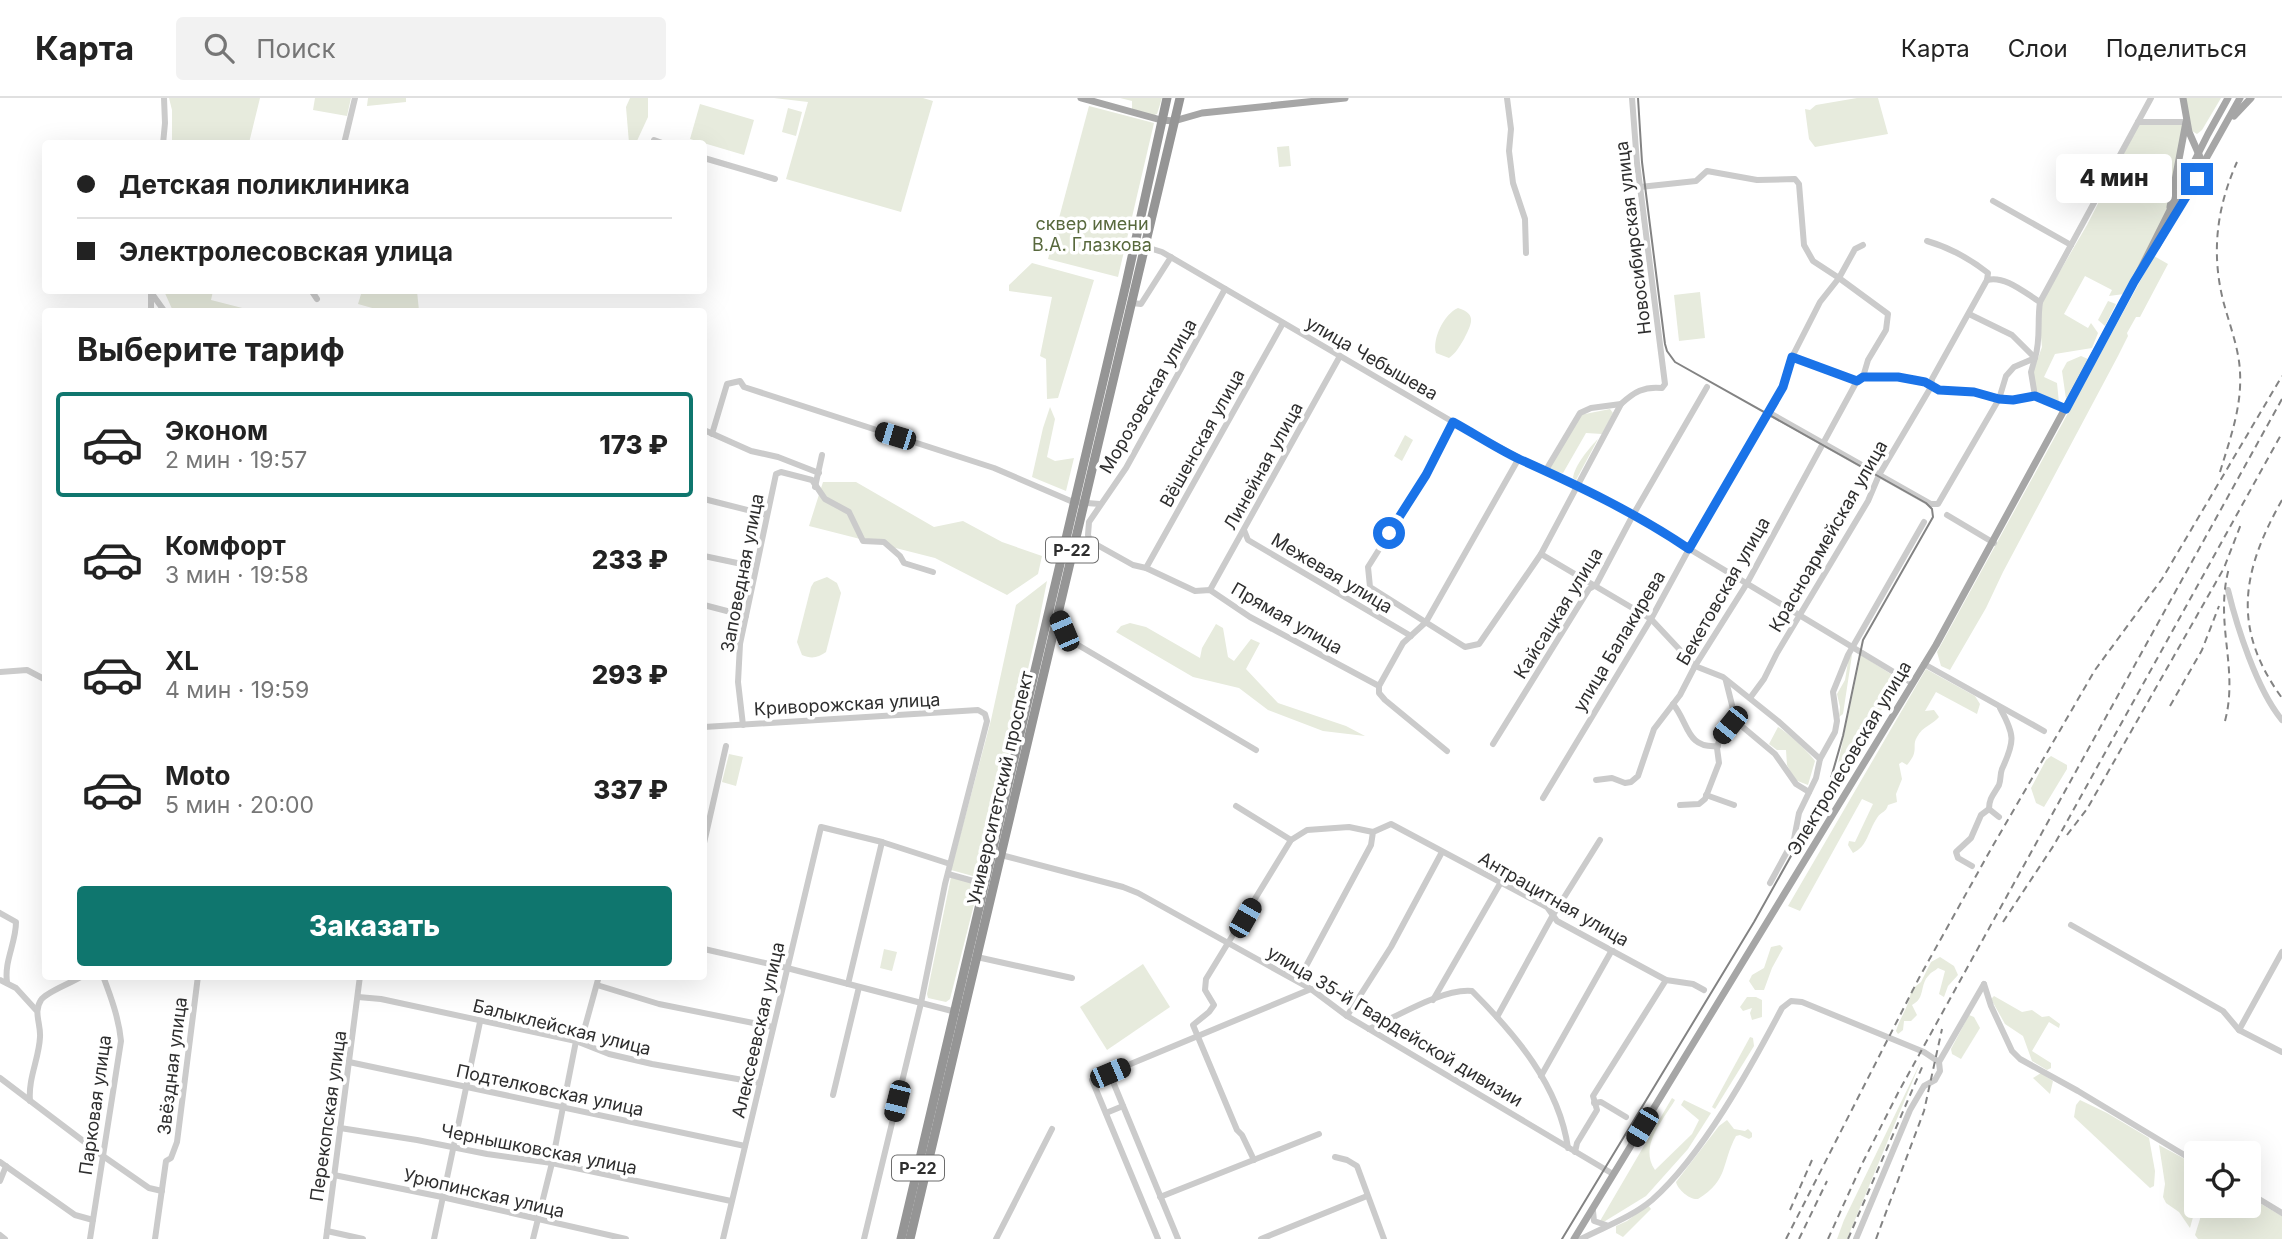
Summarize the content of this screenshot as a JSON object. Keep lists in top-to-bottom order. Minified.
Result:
{"streets":{"highway":["Р-22","Университетский проспект"],"main road":["Электролесовская улица"],"street":["Новосибирская улица","улица Чебышева","Морозовская улица","Вёшенская улица","Линейная улица","Красноармейская улица","Заповедная улица","Межевая улица","Бекетовская улица","Кайсацкая улица","Прямая улица","улица Балакирева","Криворожская улица","Антрацитная улица","улица 35-й Гвардейской дивизии","Балыклейская улица","Алексеевская улица","Звёздная улица","Подтелковская улица","Парковая улица","Перекопская улица","Чернышковская улица","Урюпинская улица"]},"crossings":[["улица Чебышева","Морозовская улица"],["улица Чебышева","Вёшенская улица"],["улица Чебышева","Линейная улица"],["улица Чебышева","Красноармейская улица"],["улица Чебышева","Бекетовская улица"],["улица Чебышева","Кайсацкая улица"],["улица Чебышева","улица Балакирева"],["улица Чебышева","Электролесовская улица"],["улица Чебышева","Университетский проспект"],["Морозовская улица","Прямая улица"],["Вёшенская улица","Прямая улица"],["Линейная улица","Межевая улица"],["Линейная улица","Прямая улица"],["Заповедная улица","Криворожская улица"],["Бекетовская улица","улица Балакирева"],["Криворожская улица","Университетский проспект"],["Электролесовская улица","улица 35-й Гвардейской дивизии"],["Университетский проспект","улица 35-й Гвардейской дивизии"],["Балыклейская улица","Алексеевская улица"],["Балыклейская улица","Перекопская улица"],["Алексеевская улица","Подтелковская улица"],["Алексеевская улица","Чернышковская улица"],["Подтелковская улица","Перекопская улица"],["Перекопская улица","Чернышковская улица"],["Перекопская улица","Урюпинская улица"]],"parks":["сквер имени В.А. Глазкова"],"page":{"header":"Карта","search":"Поиск","nav":["Карта","Слои","Поделиться"],"banner":["Детская поликлиника","Электролесовская улица"],"bubble":"4 мин","heading":"Выберите тариф","list":[{"name":"Эконом","note":"2 мин · 19:57","value":"173 ₽"},{"name":"Комфорт","note":"3 мин · 19:58","value":"233 ₽"},{"name":"XL","note":"4 мин · 19:59","value":"293 ₽"},{"name":"Moto","note":"5 мин · 20:00","value":"337 ₽"}],"buttons":"Заказать"}}
